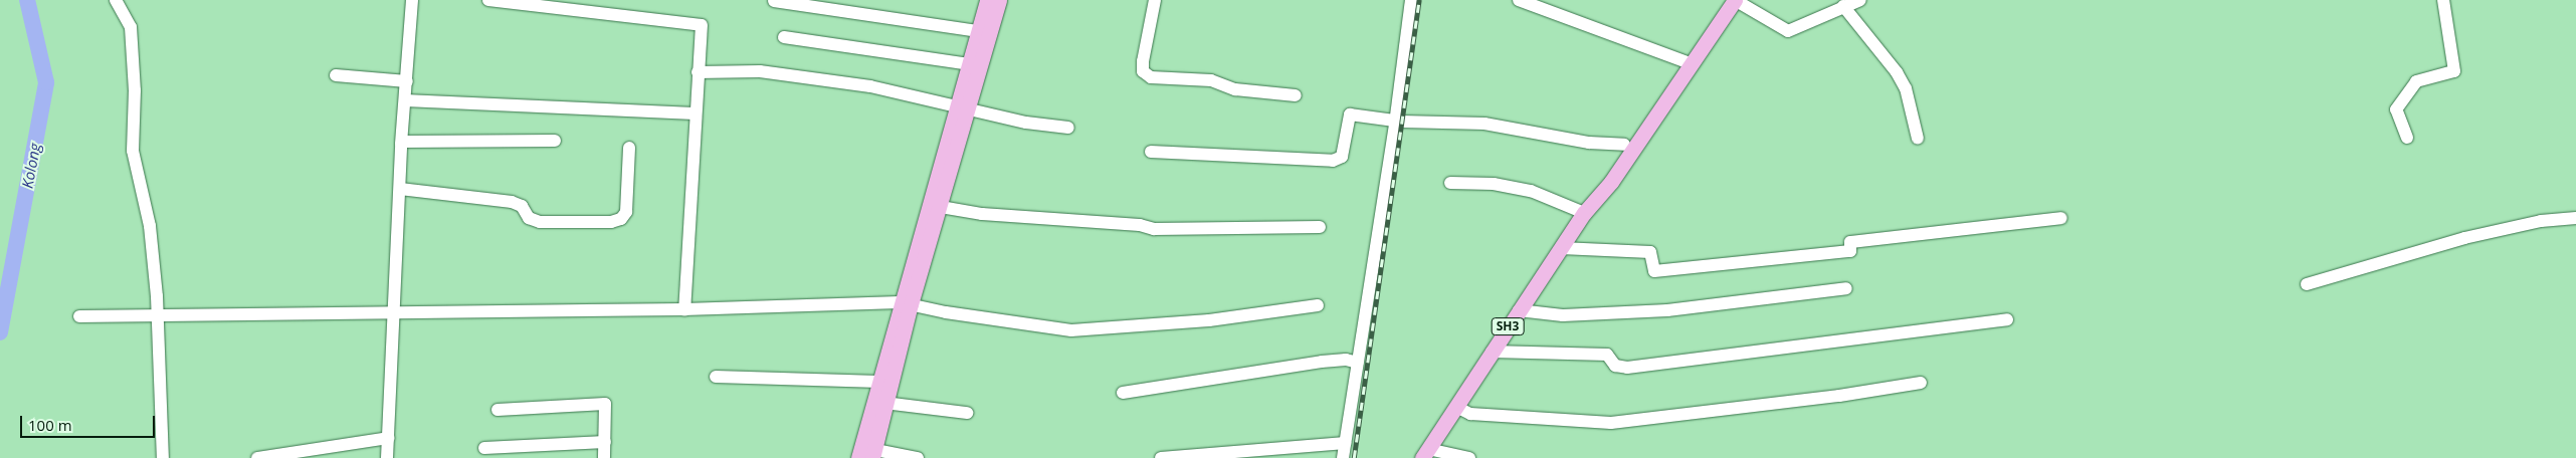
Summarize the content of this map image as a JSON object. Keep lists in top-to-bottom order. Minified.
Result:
{"streets":{"main road":["SH3"]},"water":["Kolong"],"scale_bar":"100 m"}
